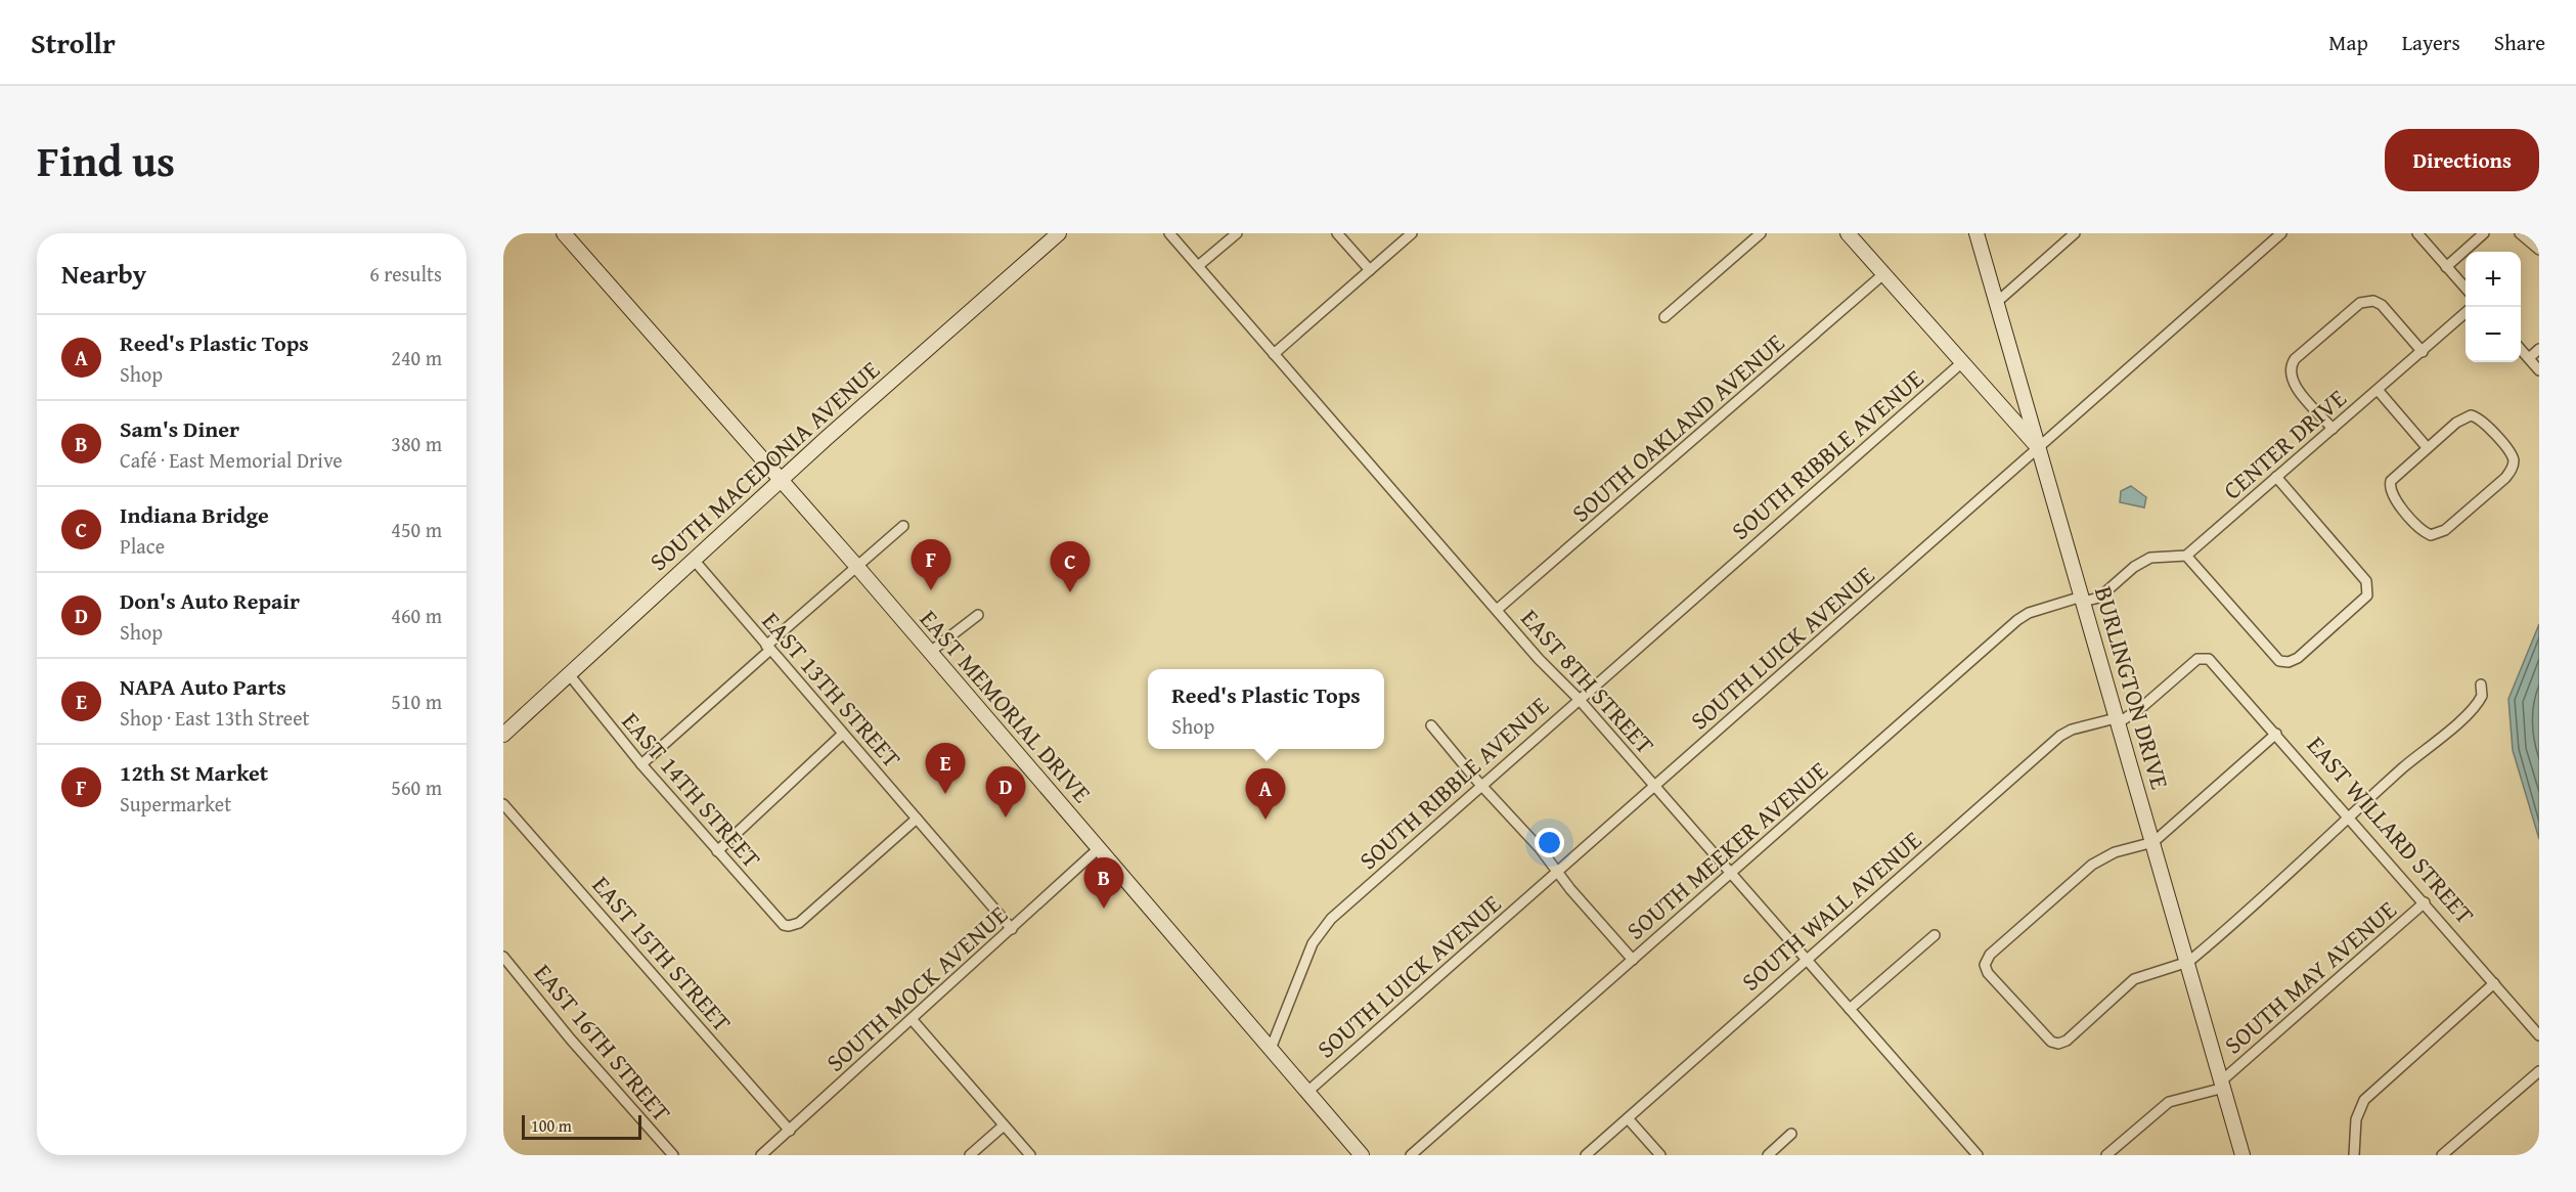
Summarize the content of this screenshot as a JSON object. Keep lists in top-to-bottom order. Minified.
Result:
{"streets":{"street":["SOUTH OAKLAND AVENUE","CENTER DRIVE","SOUTH RIBBLE AVENUE","SOUTH MACEDONIA AVENUE","SOUTH LUICK AVENUE","EAST 8TH STREET","BURLINGTON DRIVE","EAST 13TH STREET","EAST MEMORIAL DRIVE","EAST 14TH STREET","EAST WILLARD STREET","SOUTH MEEKER AVENUE","SOUTH WALL AVENUE","EAST 15TH STREET","SOUTH MAY AVENUE","SOUTH MOCK AVENUE","EAST 16TH STREET"]},"crossings":[["SOUTH OAKLAND AVENUE","EAST 8TH STREET"],["CENTER DRIVE","SOUTH MEEKER AVENUE"],["SOUTH RIBBLE AVENUE","EAST 8TH STREET"],["SOUTH RIBBLE AVENUE","EAST MEMORIAL DRIVE"],["SOUTH MACEDONIA AVENUE","EAST 13TH STREET"],["SOUTH MACEDONIA AVENUE","EAST MEMORIAL DRIVE"],["SOUTH MACEDONIA AVENUE","EAST 14TH STREET"],["SOUTH LUICK AVENUE","EAST 8TH STREET"],["SOUTH LUICK AVENUE","BURLINGTON DRIVE"],["SOUTH LUICK AVENUE","EAST MEMORIAL DRIVE"],["EAST 8TH STREET","SOUTH MEEKER AVENUE"],["EAST 8TH STREET","SOUTH WALL AVENUE"],["BURLINGTON DRIVE","SOUTH MEEKER AVENUE"],["BURLINGTON DRIVE","SOUTH WALL AVENUE"],["BURLINGTON DRIVE","SOUTH MAY AVENUE"],["EAST 13TH STREET","EAST 14TH STREET"],["EAST 13TH STREET","SOUTH MOCK AVENUE"],["EAST MEMORIAL DRIVE","SOUTH MOCK AVENUE"],["EAST WILLARD STREET","SOUTH WALL AVENUE"],["EAST WILLARD STREET","SOUTH MAY AVENUE"],["EAST 15TH STREET","SOUTH MOCK AVENUE"]],"scale_bar":"100 m","page":{"header":"Strollr","nav":["Map","Layers","Share"],"title":"Find us","buttons":"Directions","heading":["Nearby","6 results"],"map_buttons":["+","−"],"list":[{"mark":"A","name":"Reed's Plastic Tops","note":"Shop","value":"240 m"},{"mark":"B","name":"Sam's Diner","note":"Café · East Memorial Drive","value":"380 m"},{"mark":"C","name":"Indiana Bridge","note":"Place","value":"450 m"},{"mark":"D","name":"Don's Auto Repair","note":"Shop","value":"460 m"},{"mark":"E","name":"NAPA Auto Parts","note":"Shop · East 13th Street","value":"510 m"},{"mark":"F","name":"12th St Market","note":"Supermarket","value":"560 m"}],"pins":["F","C","E","D","A","B"],"popup":["Reed's Plastic Tops","Shop"],"scale":"100 m"}}
